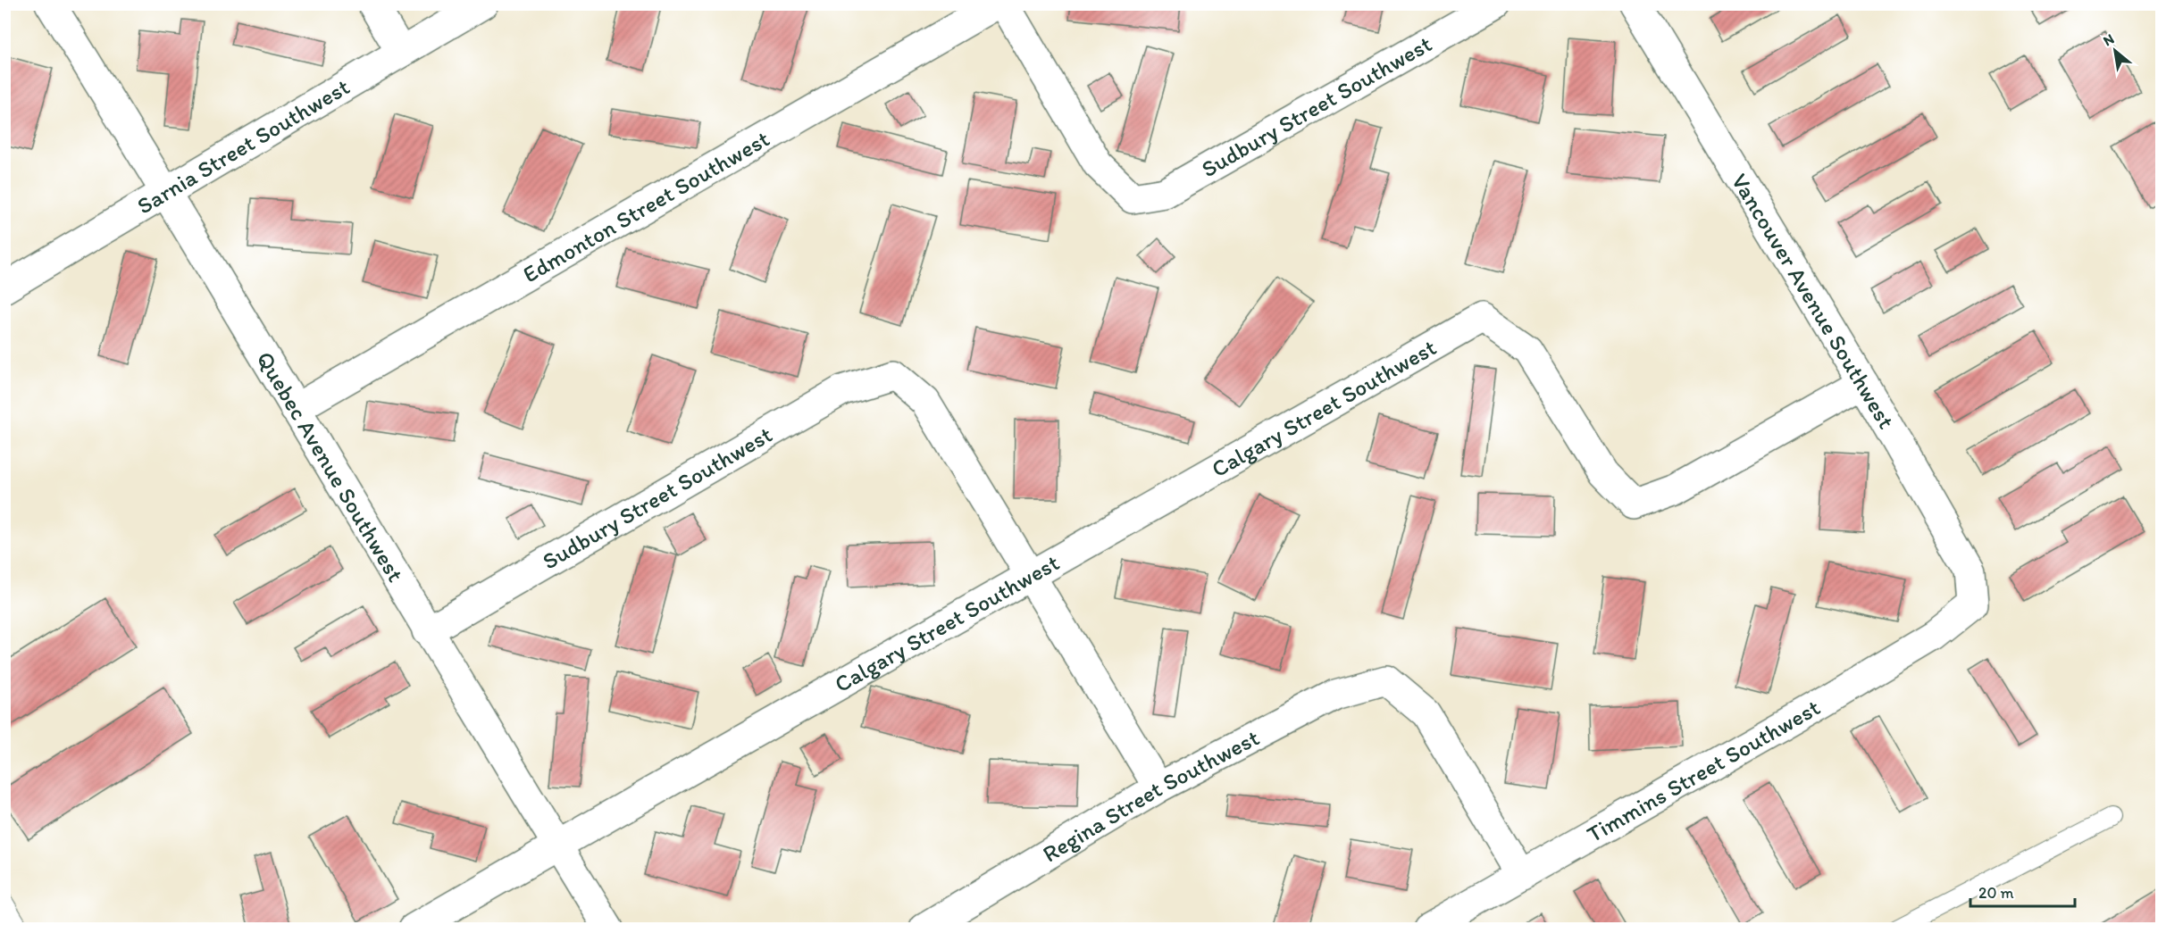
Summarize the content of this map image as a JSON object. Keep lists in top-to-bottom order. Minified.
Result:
{"streets":{"street":["Sudbury Street Southwest","Sarnia Street Southwest","Edmonton Street Southwest","Vancouver Avenue Southwest","Calgary Street Southwest","Quebec Avenue Southwest","Timmins Street Southwest","Regina Street Southwest"]},"crossings":[["Sudbury Street Southwest","Calgary Street Southwest"],["Sudbury Street Southwest","Quebec Avenue Southwest"],["Sarnia Street Southwest","Quebec Avenue Southwest"],["Edmonton Street Southwest","Quebec Avenue Southwest"],["Vancouver Avenue Southwest","Calgary Street Southwest"],["Vancouver Avenue Southwest","Timmins Street Southwest"],["Calgary Street Southwest","Quebec Avenue Southwest"],["Timmins Street Southwest","Regina Street Southwest"]],"scale_bar":"20 m","north":"top left"}
